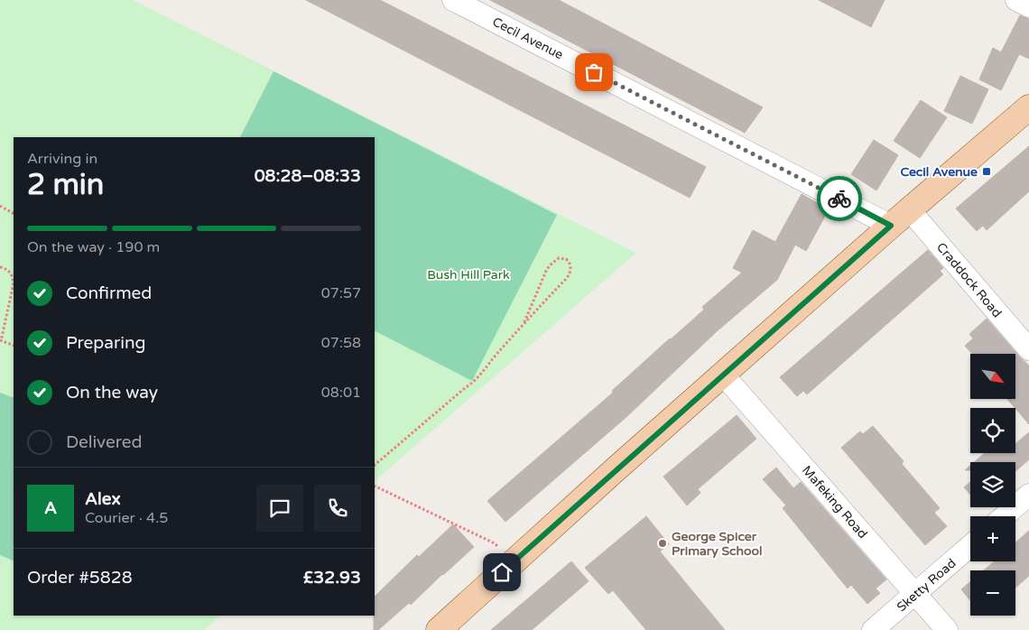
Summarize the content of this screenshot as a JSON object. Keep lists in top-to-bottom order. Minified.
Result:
{"streets":{"street":["Cecil Avenue","Craddock Road","Mafeking Road","Sketty Road"]},"crossings":[["Mafeking Road","Sketty Road"]],"parks":["Bush Hill Park"],"places":{"transit":["Cecil Avenue"],"other":["George Spicer Primary School"]},"north":"bottom right","page":{"heading":["2 min","Arriving in","08:28–08:33"],"panel":["Alex","Courier · 4.5","Order #5828","£32.93"],"bar":"On the way · 190 m","list":[["Confirmed","07:57"],["Preparing","07:58"],["On the way","08:01"],"Delivered"],"map_buttons":["+","−"],"round":"A"}}
